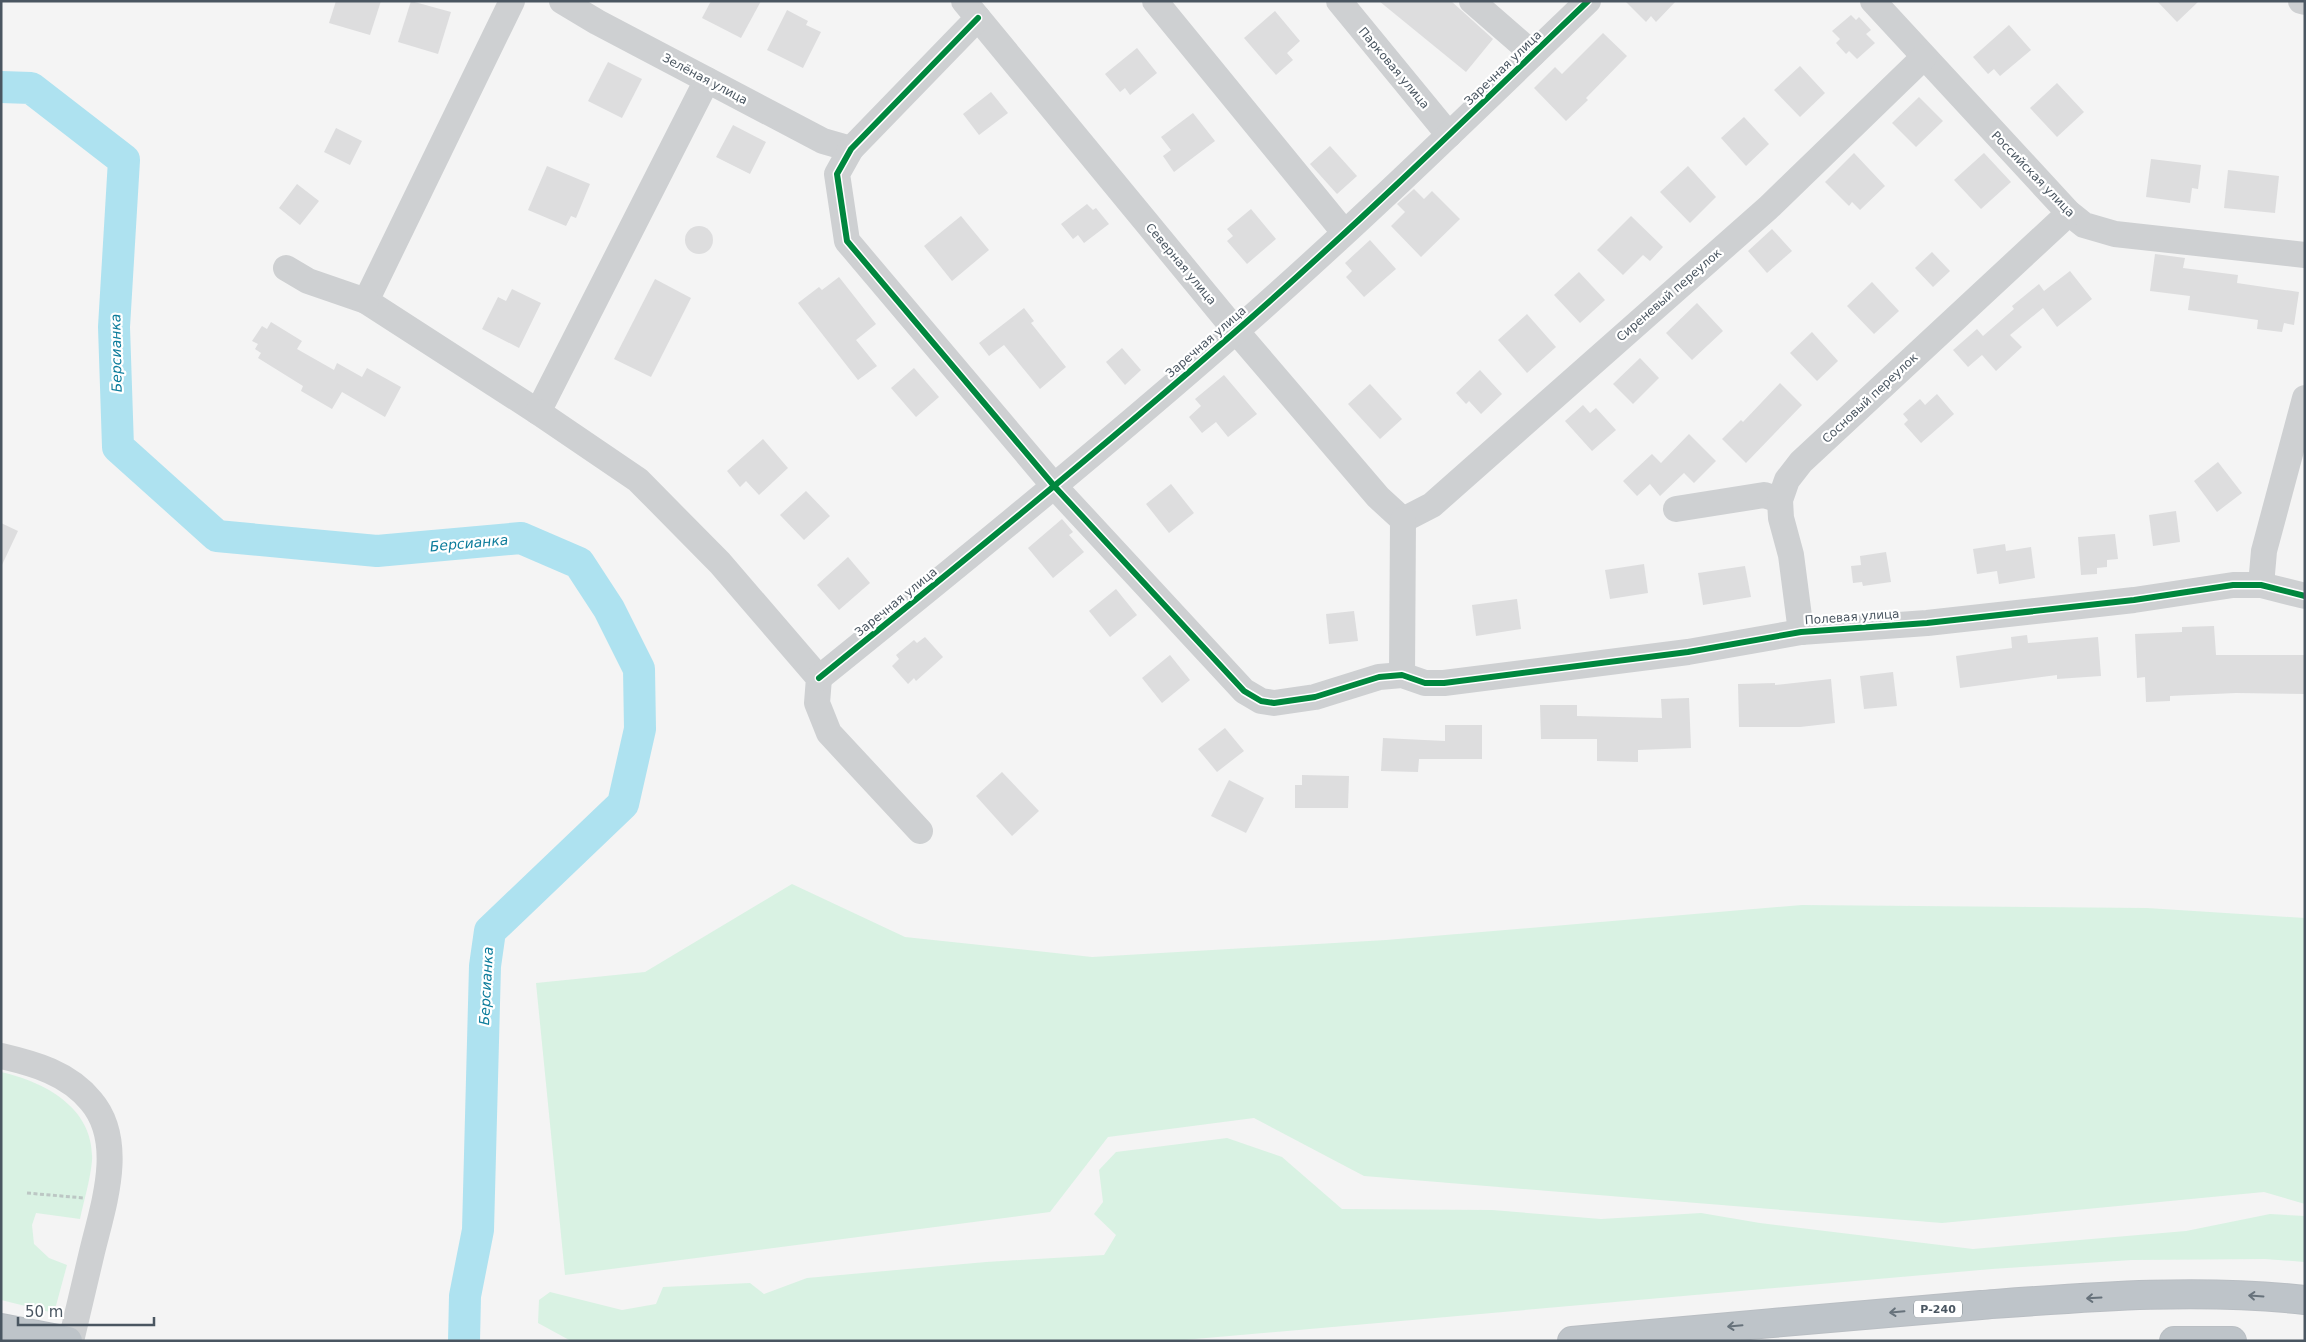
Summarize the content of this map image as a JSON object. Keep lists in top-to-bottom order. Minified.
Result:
{"streets":{"highway":["Р-240"],"street":["Парковая улица","Заречная улица","Зелёная улица","Российская улица","Северная улица","Сиреневый переулок","Сосновый переулок","Полевая улица"]},"crossings":[["Парковая улица","Заречная улица"],["Заречная улица","Северная улица"],["Российская улица","Сиреневый переулок"],["Российская улица","Сосновый переулок"],["Северная улица","Сиреневый переулок"],["Сосновый переулок","Полевая улица"]],"water":["Берсианка"],"scale_bar":"50 m"}
